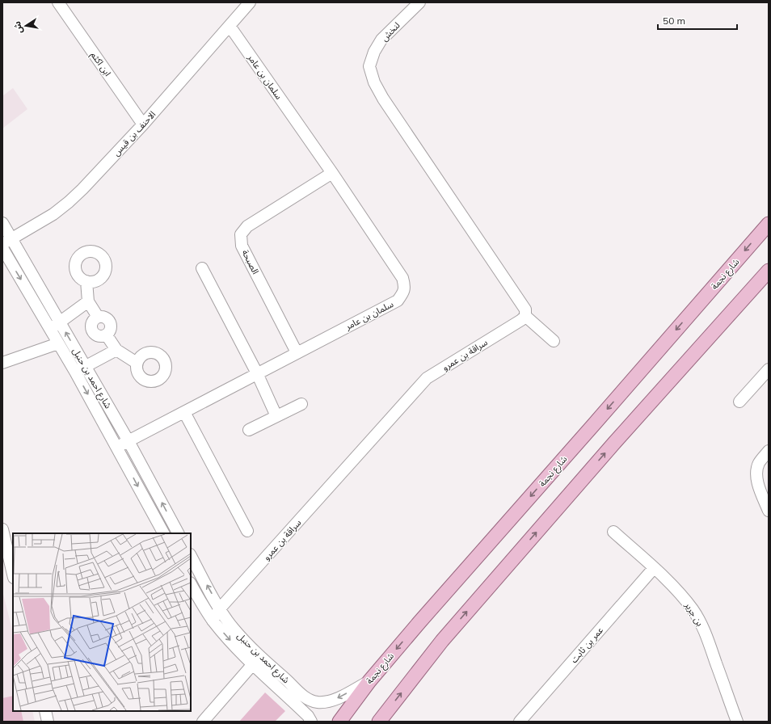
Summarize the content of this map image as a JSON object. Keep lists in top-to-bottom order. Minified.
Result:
{"streets":{"main road":["شارع نجمة"],"street":["لنخش","ابن اكثم","سلمان بن عامر","الاحنف بن قيس","الصبحة","سراقة بن عمرو","شارع احمد بن حنبل","بن جرير","عمر بن ثابت"]},"crossings":[["لنخش","سراقة بن عمرو"],["ابن اكثم","الاحنف بن قيس"],["سلمان بن عامر","الاحنف بن قيس"],["سلمان بن عامر","الصبحة"],["سلمان بن عامر","شارع احمد بن حنبل"],["الاحنف بن قيس","شارع احمد بن حنبل"],["شارع نجمة","شارع احمد بن حنبل"],["سراقة بن عمرو","شارع احمد بن حنبل"],["بن جرير","عمر بن ثابت"]],"scale_bar":"50 m","north":"left"}
